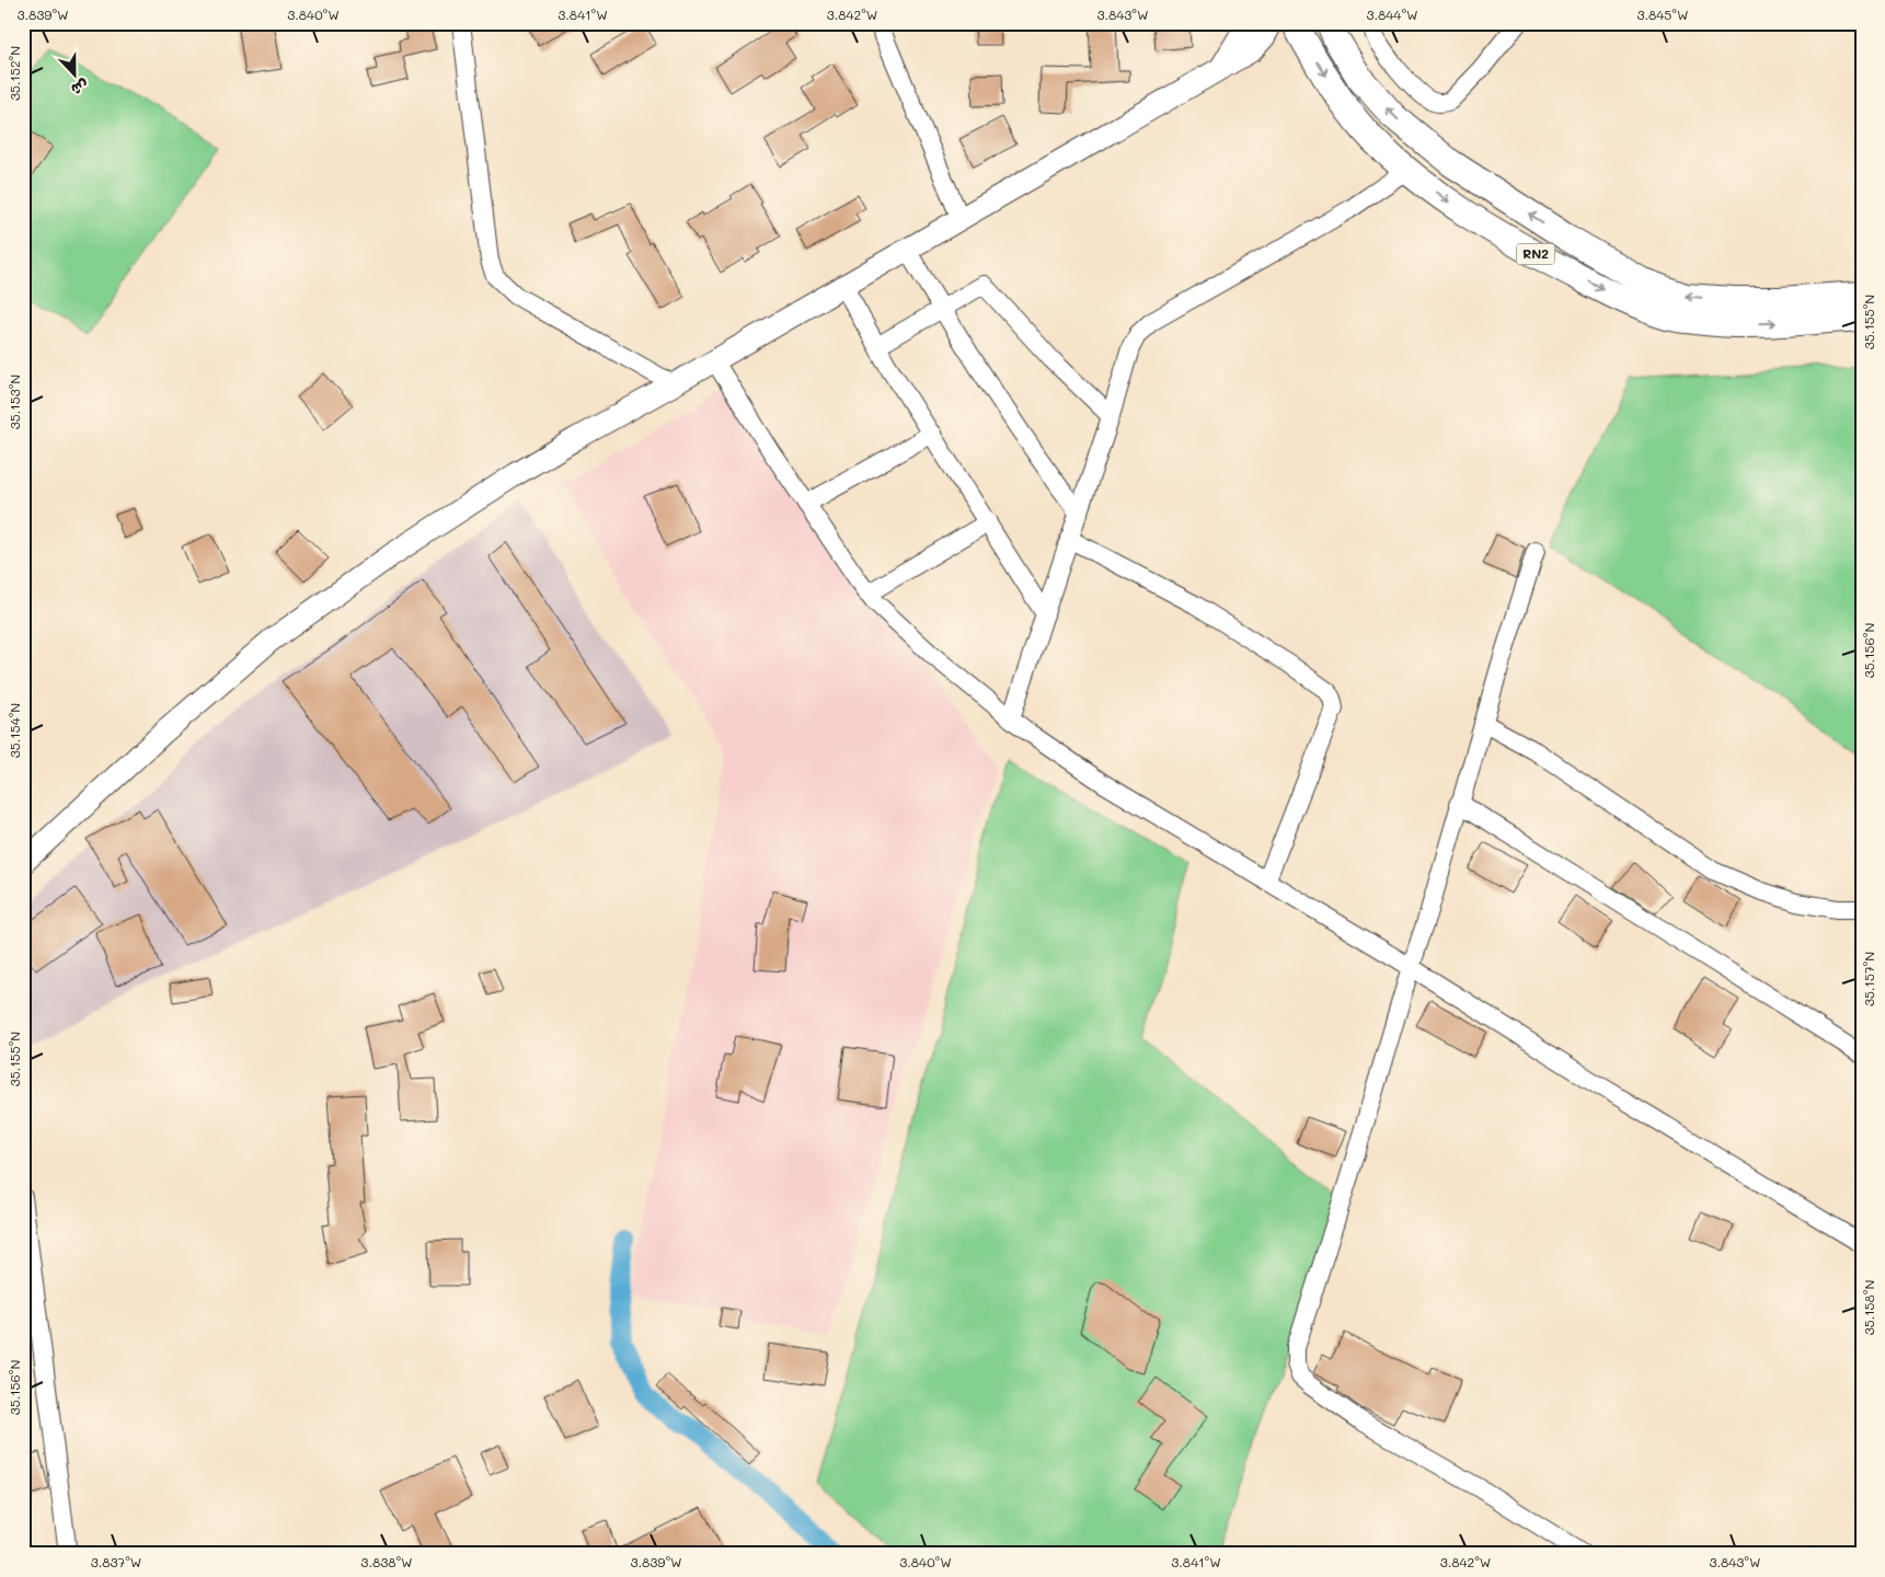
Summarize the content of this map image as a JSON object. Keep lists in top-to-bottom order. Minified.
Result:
{"streets":{"highway":["RN2"]},"north":"bottom","coordinates":["3.839°W","3.840°W","3.841°W","3.842°W","3.843°W","3.844°W","3.845°W","35.152°N","35.155°N","35.153°N","35.156°N","35.154°N","35.157°N","35.158°N","3.837°W","3.838°W"]}
